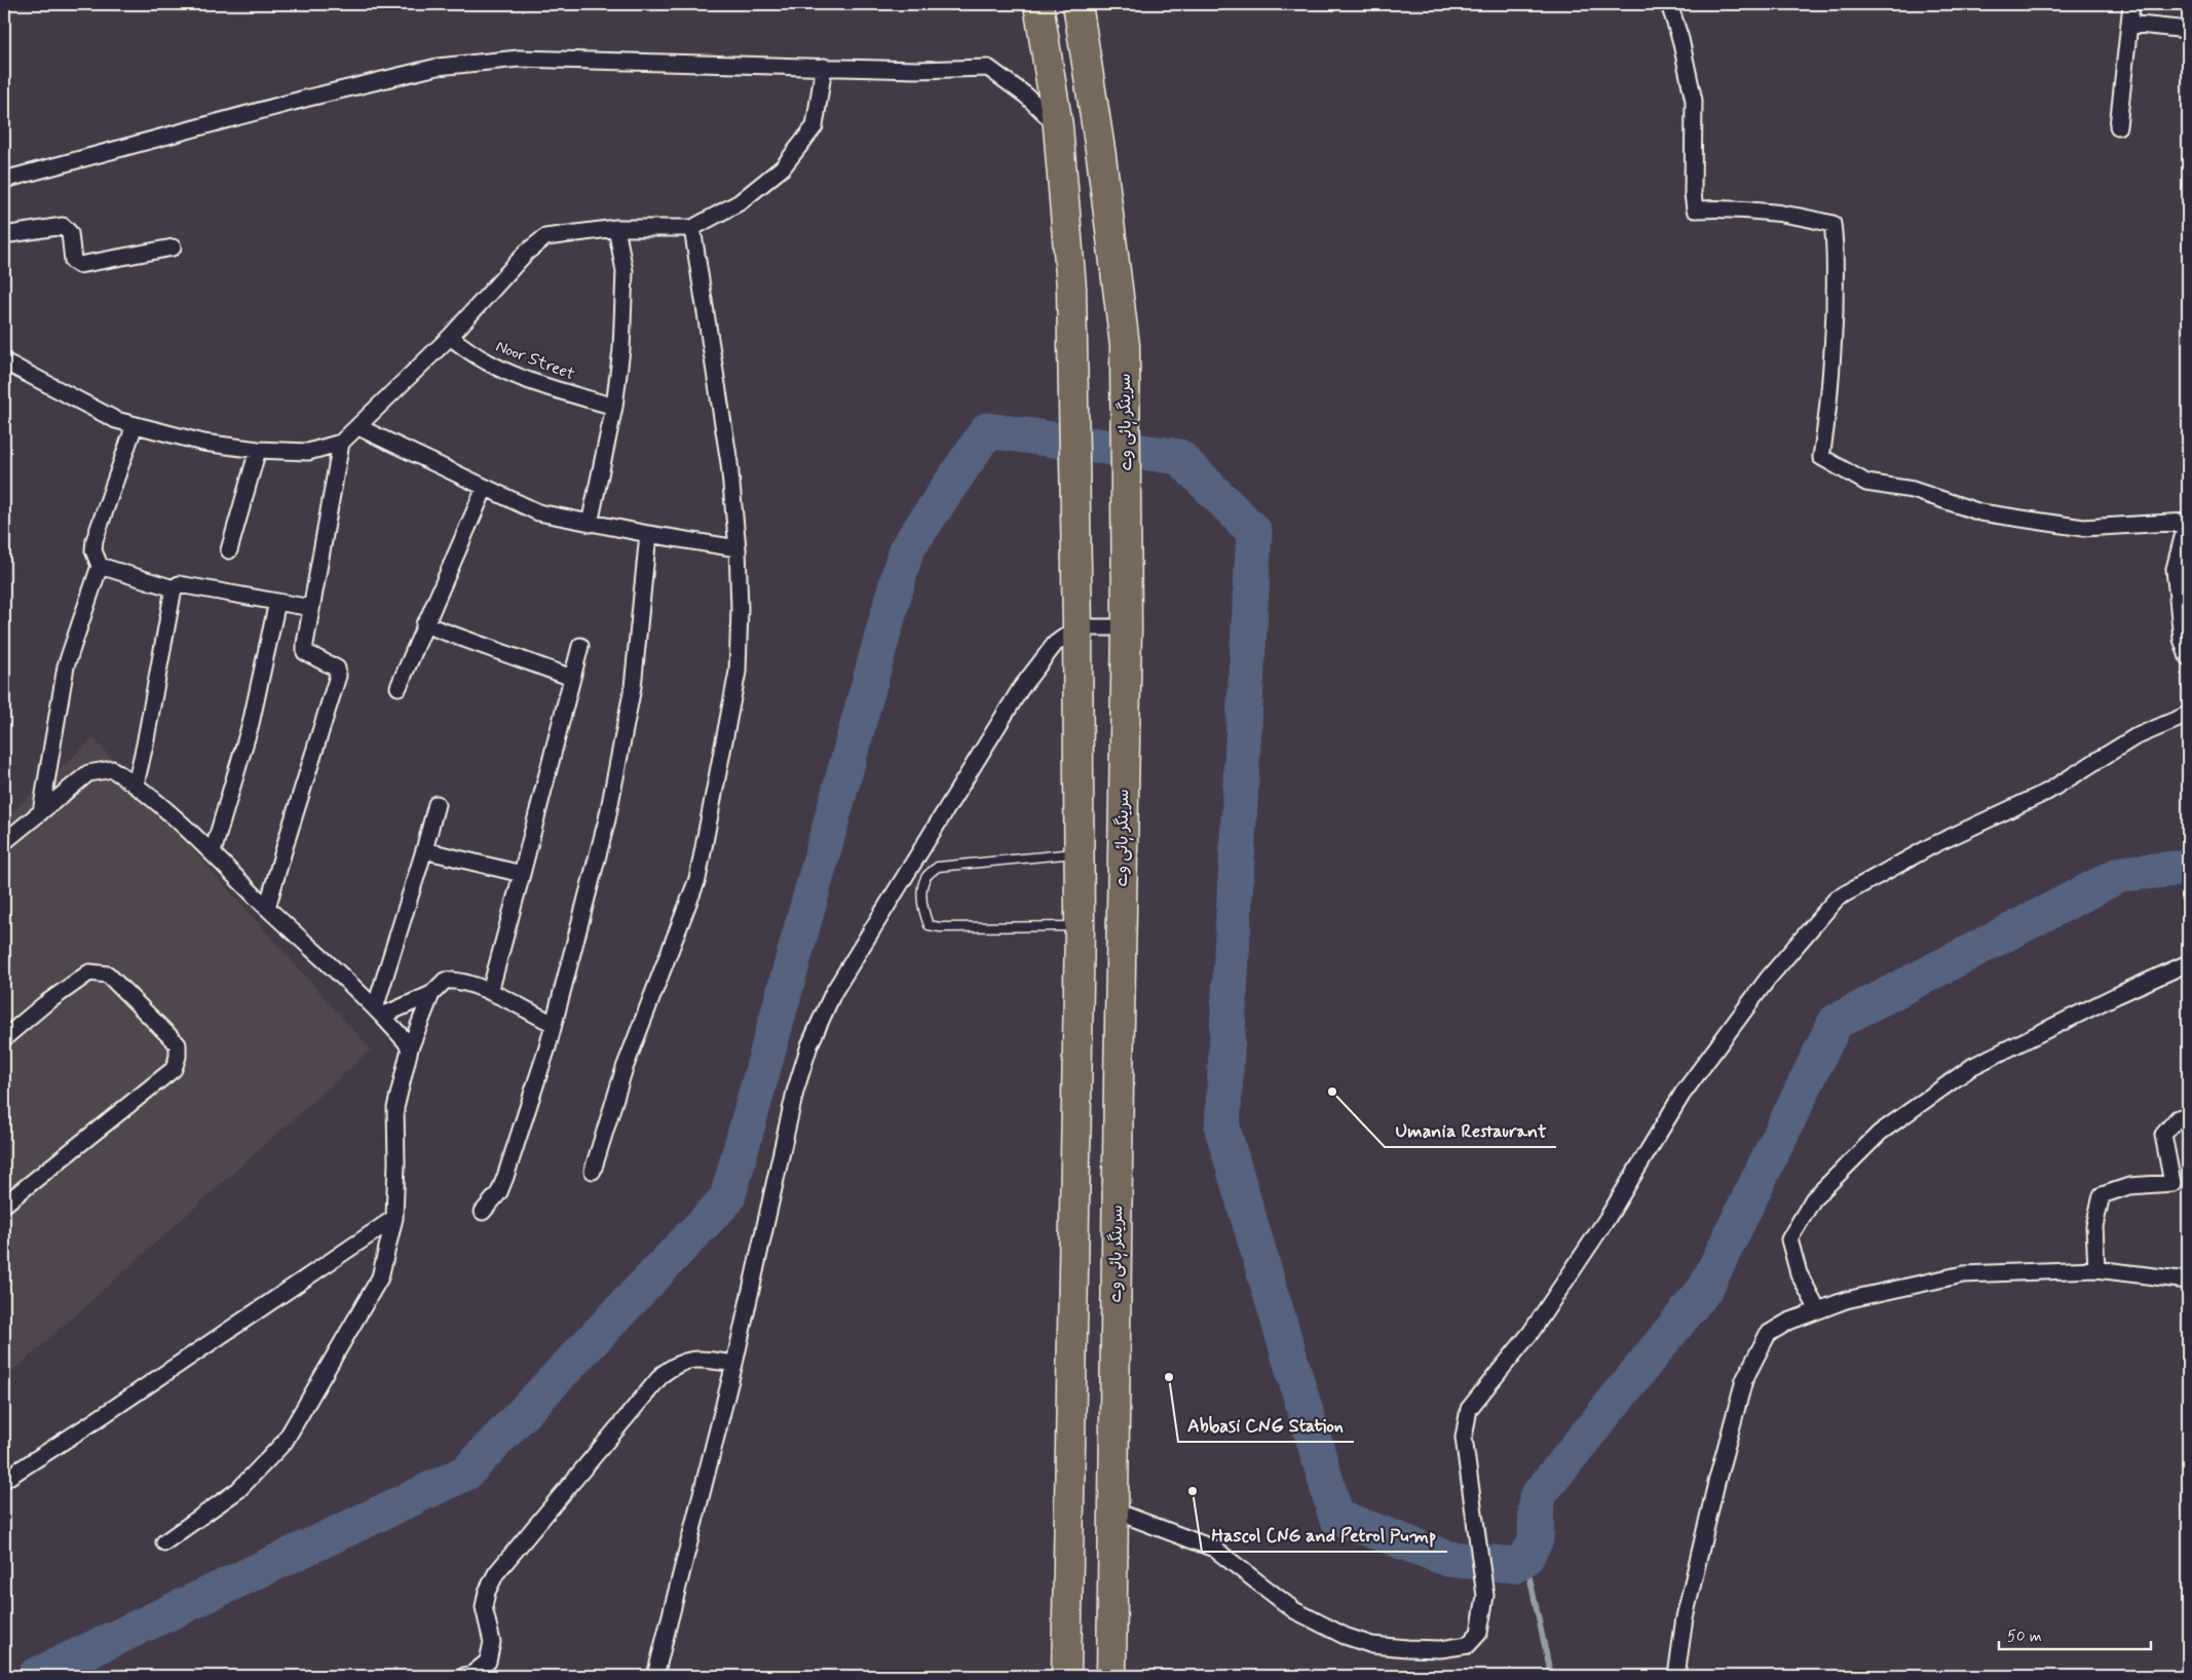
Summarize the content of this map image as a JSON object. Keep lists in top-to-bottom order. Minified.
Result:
{"streets":{"highway":["سرینگر ہائی وے"],"street":["Noor Street"]},"places":["Umania Restaurant","Abbasi CNG Station","Hascol CNG and Petrol Pump"],"scale_bar":"50 m"}
